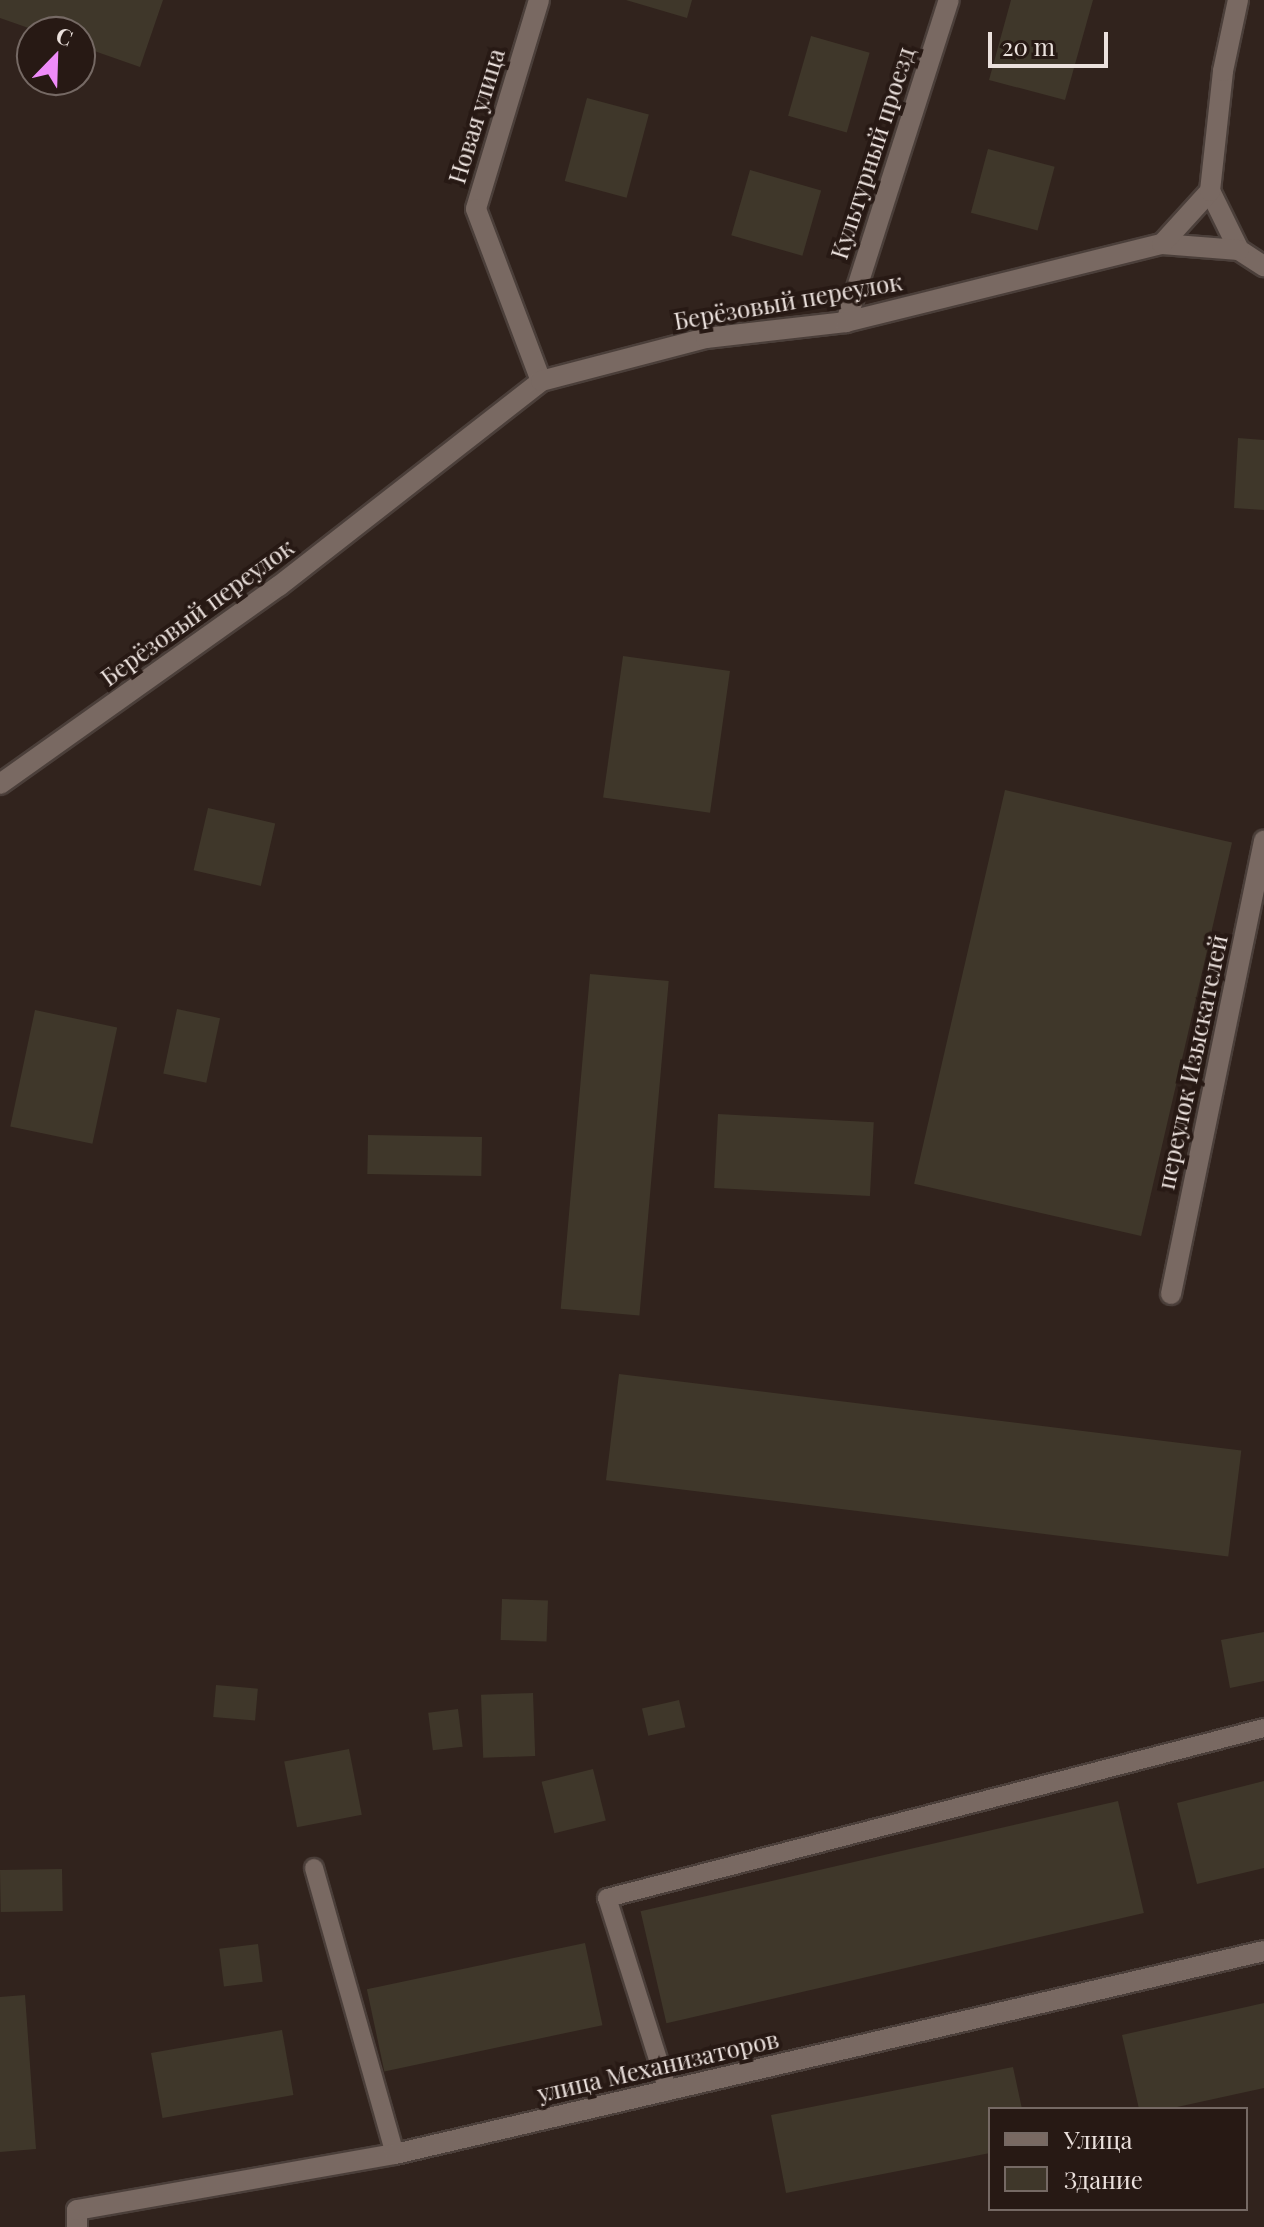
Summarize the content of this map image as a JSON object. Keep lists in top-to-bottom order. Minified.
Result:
{"streets":{"street":["Новая улица","Культурный проезд","Берёзовый переулок","переулок Изыскателей","улица Механизаторов"]},"crossings":[["Новая улица","Берёзовый переулок"],["Культурный проезд","Берёзовый переулок"]],"legend":["Улица","Здание"],"scale_bar":"20 m","north":"top right"}
